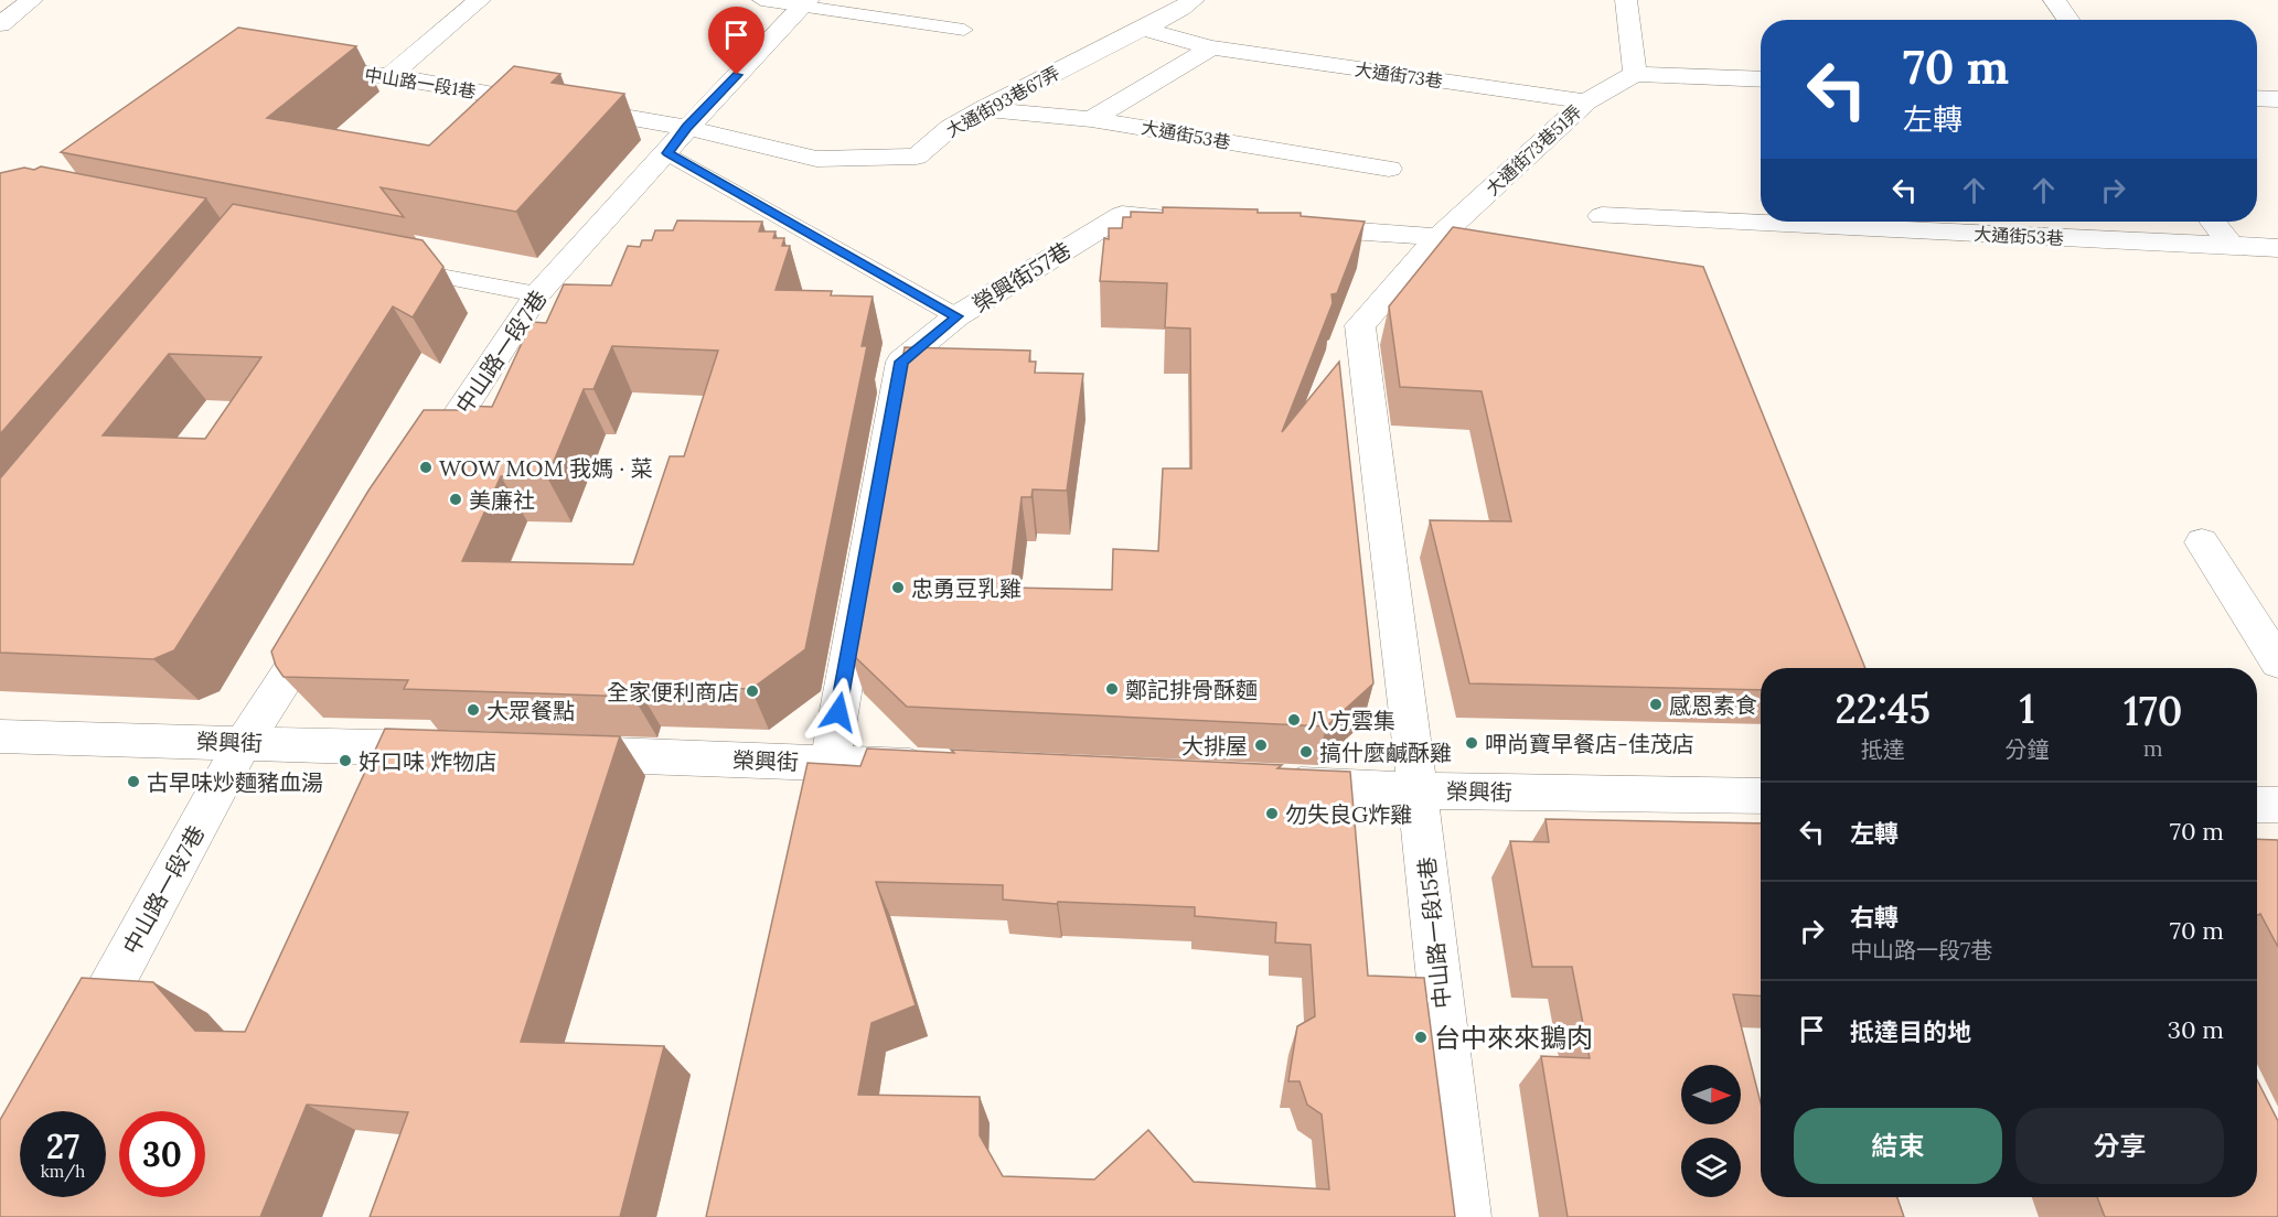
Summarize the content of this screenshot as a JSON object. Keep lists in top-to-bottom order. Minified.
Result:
{"streets":{"street":["大通街73巷","中山路一段1巷","大通街93巷67弄","大通街53巷","大通街73巷51弄","榮興街57巷","中山路一段7巷","榮興街","中山路一段15巷"]},"crossings":[["大通街73巷","大通街93巷67弄"],["大通街73巷","大通街73巷51弄"],["中山路一段1巷","大通街93巷67弄"],["中山路一段1巷","中山路一段7巷"],["大通街93巷67弄","大通街53巷"],["大通街93巷67弄","中山路一段7巷"],["大通街73巷51弄","中山路一段15巷"],["榮興街57巷","榮興街"],["中山路一段7巷","榮興街"],["榮興街","中山路一段15巷"]],"places":["WOW MOM 我媽 · 菜","美廉社","忠勇豆乳雞","鄭記排骨酥麵","全家便利商店","感恩素食","大眾餐點","八方雲集","呷尚寶早餐店-佳茂店","大排屋","搞什麼鹹酥雞","好口味 炸物店","古早味炒麵豬血湯","勿失良G炸雞","台中來來鵝肉"],"north":"right","page":{"turn":["70 m","左轉"],"eta":["22:45","抵達","1","分鐘","170","m"],"list":[{"name":"左轉","value":"70 m"},{"name":"右轉","note":"中山路一段7巷","value":"70 m"},{"name":"抵達目的地","value":"30 m"}],"buttons":["結束","分享"],"speed":"27 km/h","limit":"30"}}
